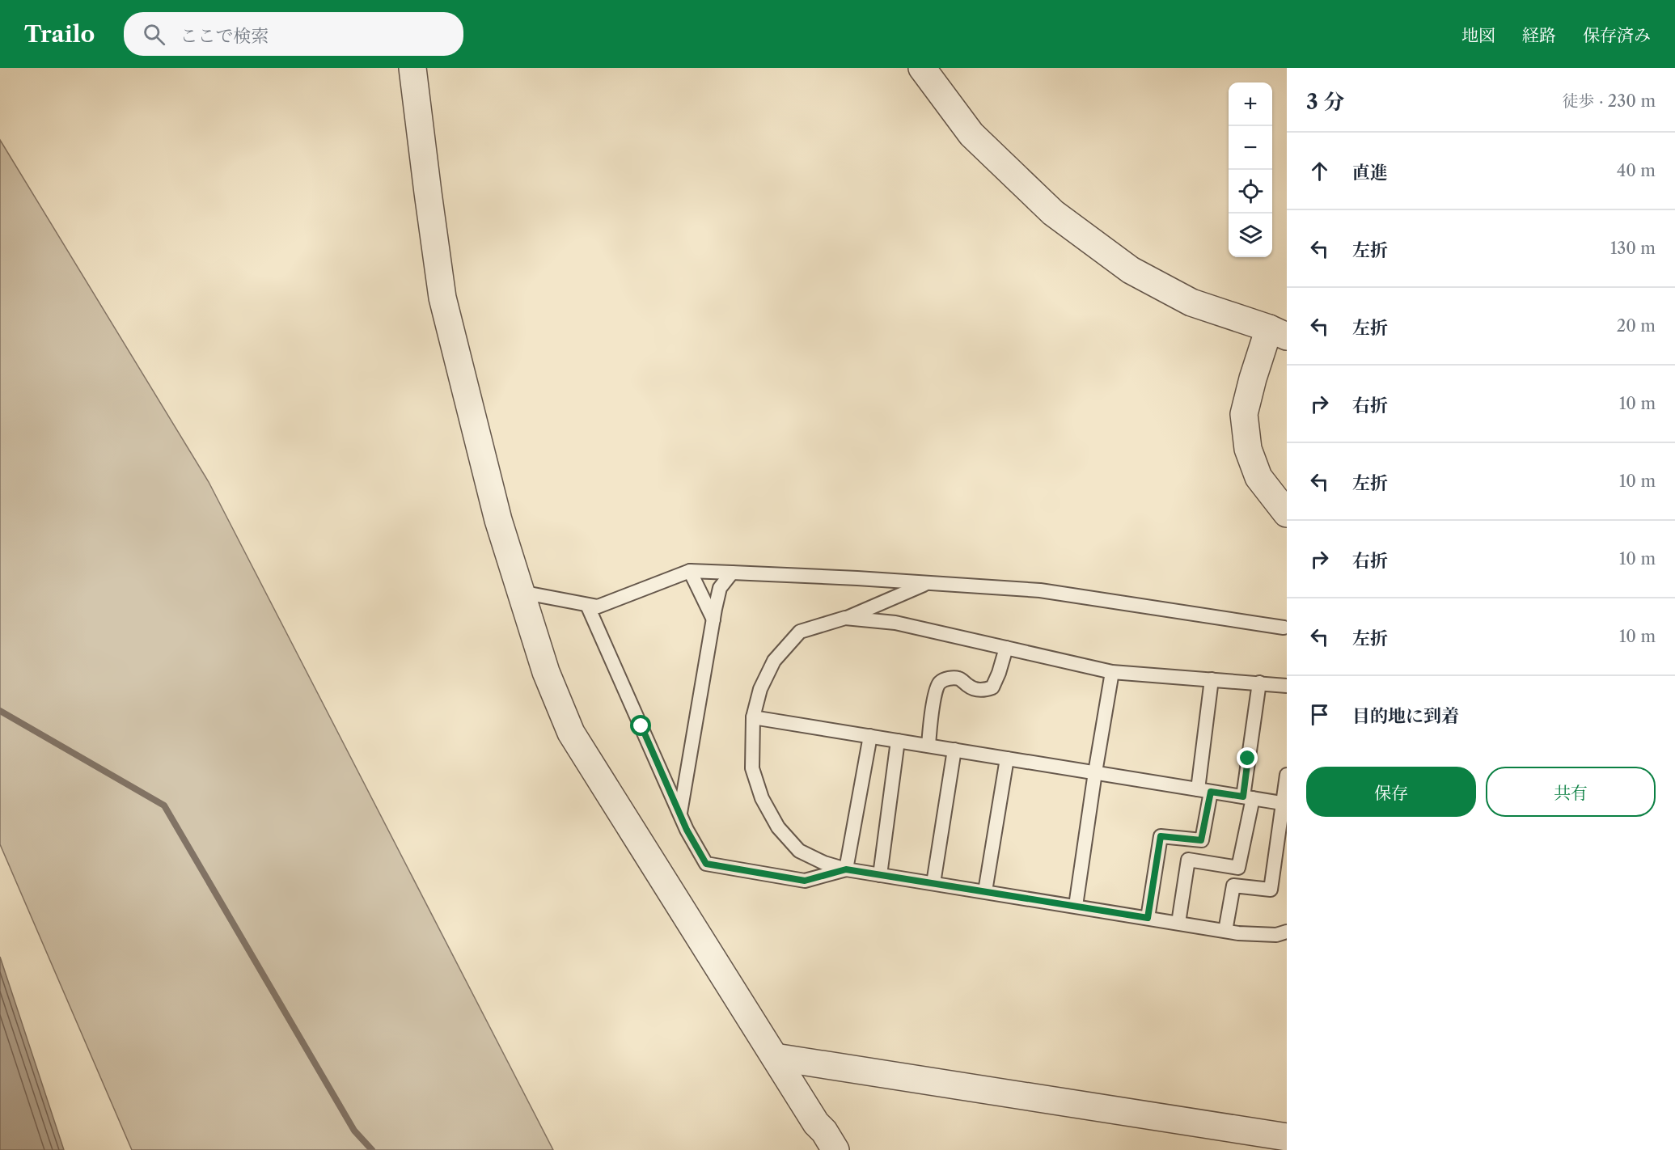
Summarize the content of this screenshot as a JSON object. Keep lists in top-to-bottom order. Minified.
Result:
{"page":{"header":"Trailo","search":"ここで検索","nav":["地図","経路","保存済み"],"heading":["3 分","徒歩 · 230 m"],"map_buttons":["+","−"],"list":[["直進","40 m"],["左折","130 m"],["左折","20 m"],["右折","10 m"],["左折","10 m"],["右折","10 m"],["左折","10 m"],"目的地に到着"],"buttons":["保存","共有"]}}
